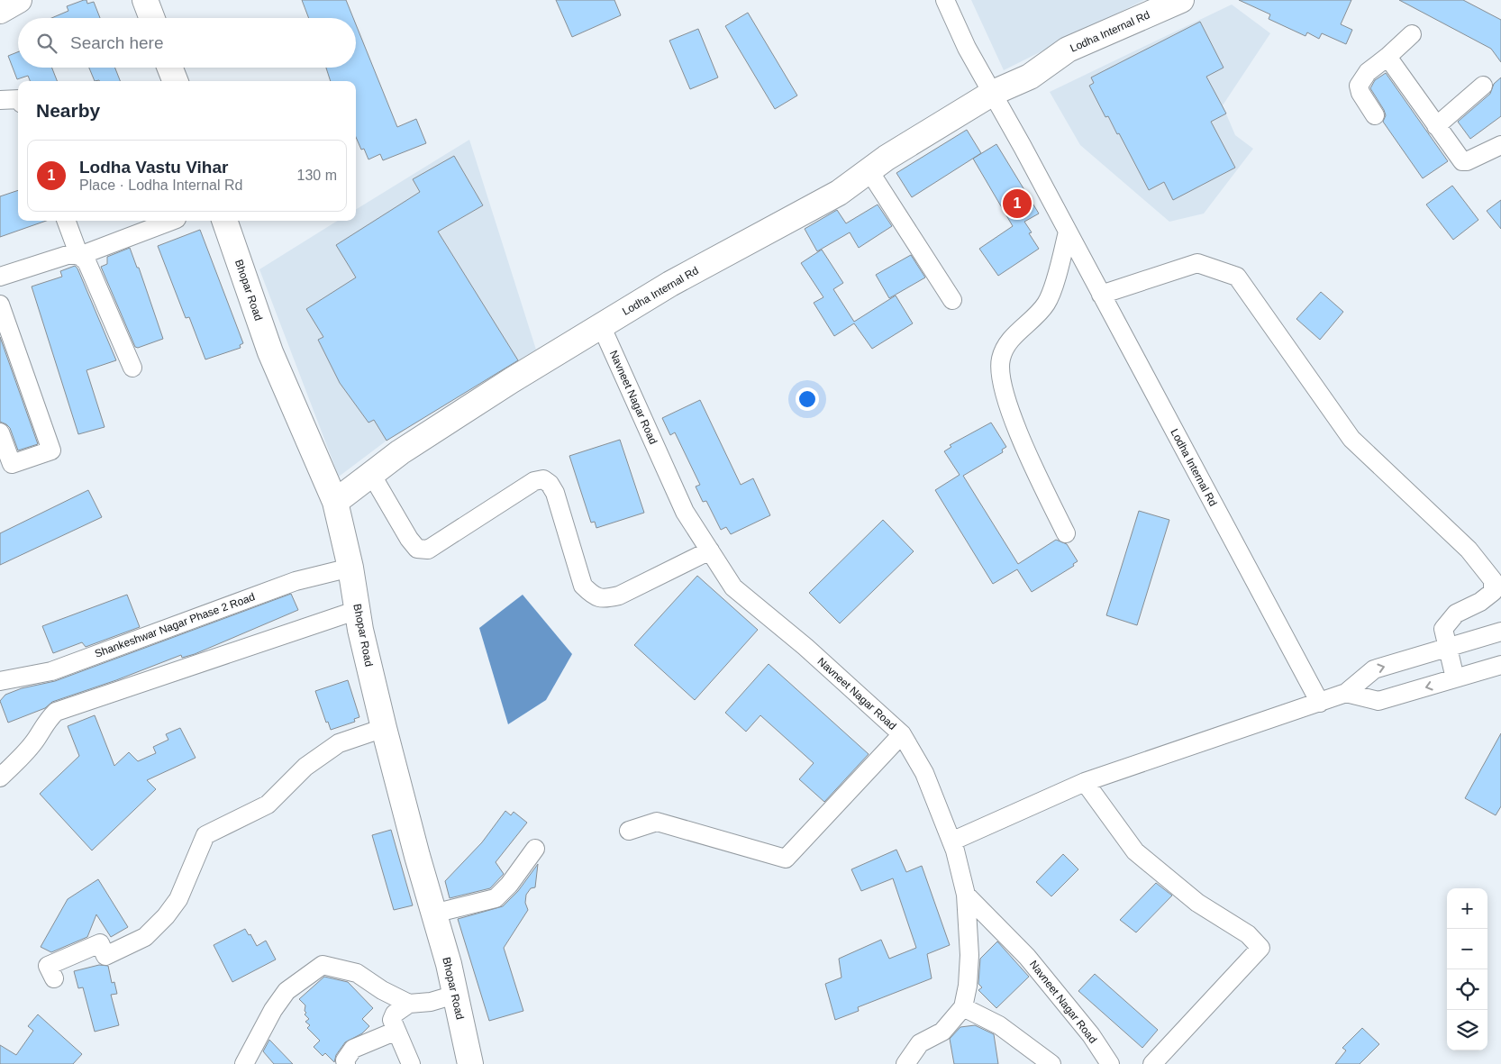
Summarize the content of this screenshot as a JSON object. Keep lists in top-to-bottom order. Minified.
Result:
{"streets":{"street":["Lodha Internal Rd","Bhopar Road","Navneet Nagar Road","Shankeshwar Nagar Phase 2 Road"]},"crossings":[["Lodha Internal Rd","Bhopar Road"],["Lodha Internal Rd","Navneet Nagar Road"],["Bhopar Road","Shankeshwar Nagar Phase 2 Road"]],"page":{"search":"Search here","heading":"Nearby","list":[{"mark":"1","name":"Lodha Vastu Vihar","note":"Place · Lodha Internal Rd","value":"130 m"}],"pins":"1","map_buttons":["+","−"]}}
